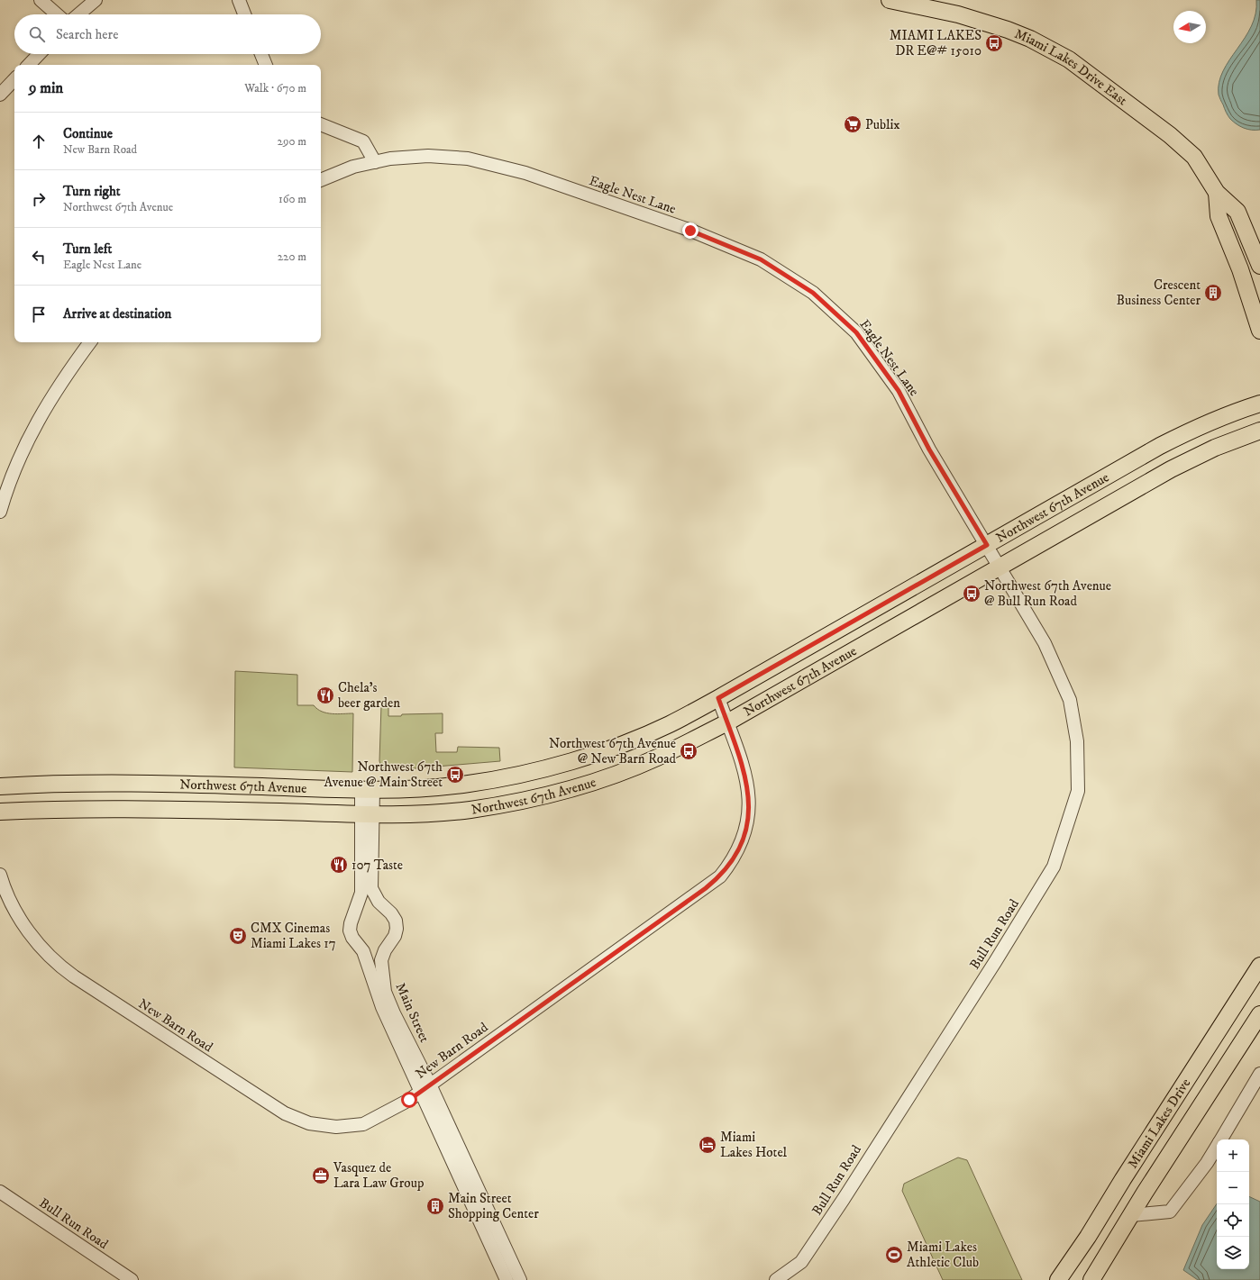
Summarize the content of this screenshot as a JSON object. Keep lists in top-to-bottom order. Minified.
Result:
{"streets":{"main road":["Miami Lakes Drive East","Northwest 67th Avenue","Miami Lakes Drive"],"street":["Eagle Nest Lane","Bull Run Road","Main Street","New Barn Road"]},"crossings":[["Eagle Nest Lane","Northwest 67th Avenue"],["Eagle Nest Lane","Bull Run Road"],["Northwest 67th Avenue","Bull Run Road"],["Northwest 67th Avenue","Main Street"],["Northwest 67th Avenue","New Barn Road"],["Main Street","New Barn Road"]],"places":{"bus stop":["MIAMI LAKES DR E@# 15010","Northwest 67th Avenue @ Bull Run Road","Northwest 67th Avenue @ New Barn Road","Northwest 67th Avenue @ Main Street"],"supermarket":["Publix"],"building":["Crescent Business Center","Main Street Shopping Center"],"restaurant":["Chela's beer garden","107 Taste"],"theatre":["CMX Cinemas Miami Lakes 17"],"hotel":["Miami Lakes Hotel"],"office":["Vasquez de Lara Law Group"],"sports":["Miami Lakes Athletic Club"]},"north":"left","page":{"search":"Search here","heading":["9 min","Walk · 670 m"],"list":[["Continue","New Barn Road","290 m"],["Turn right","Northwest 67th Avenue","160 m"],["Turn left","Eagle Nest Lane","220 m"],"Arrive at destination"],"map_buttons":["+","−"]}}
